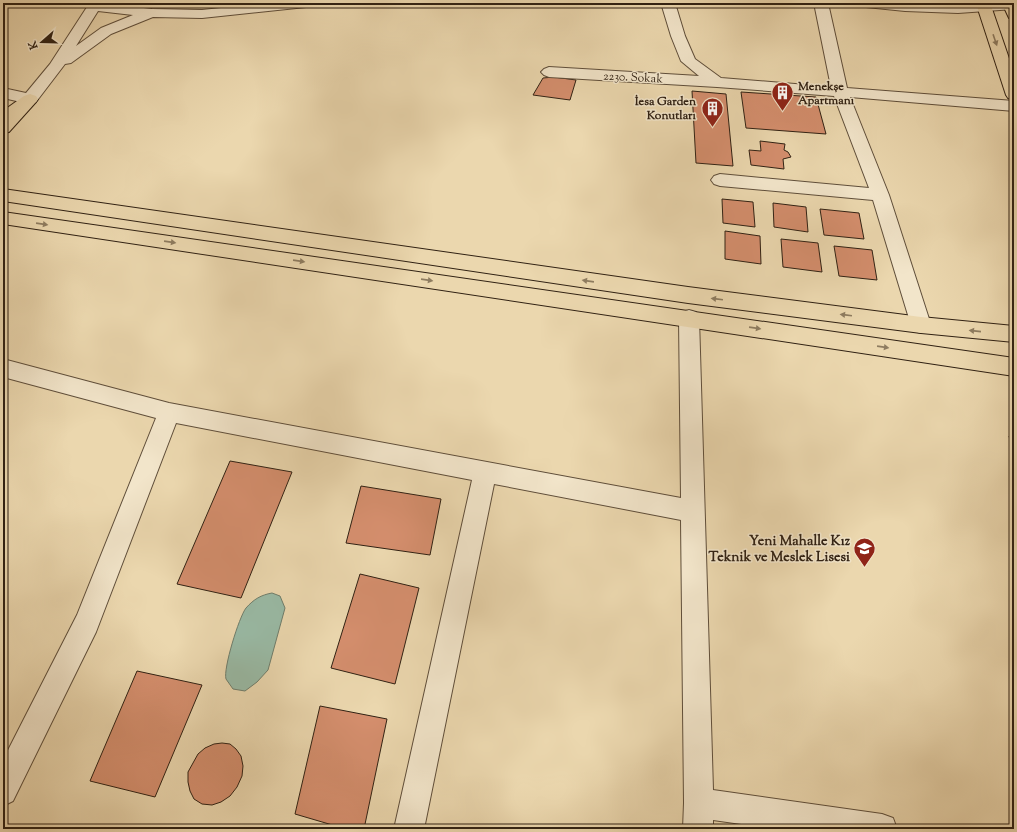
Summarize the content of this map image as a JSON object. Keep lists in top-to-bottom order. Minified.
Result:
{"streets":{"street":["2230. Sokak"]},"places":{"building":["Menekşe Apartmanı","İesa Garden Konutları"],"school or university":["Yeni Mahalle Kız Teknik ve Meslek Lisesi"]},"north":"left"}
